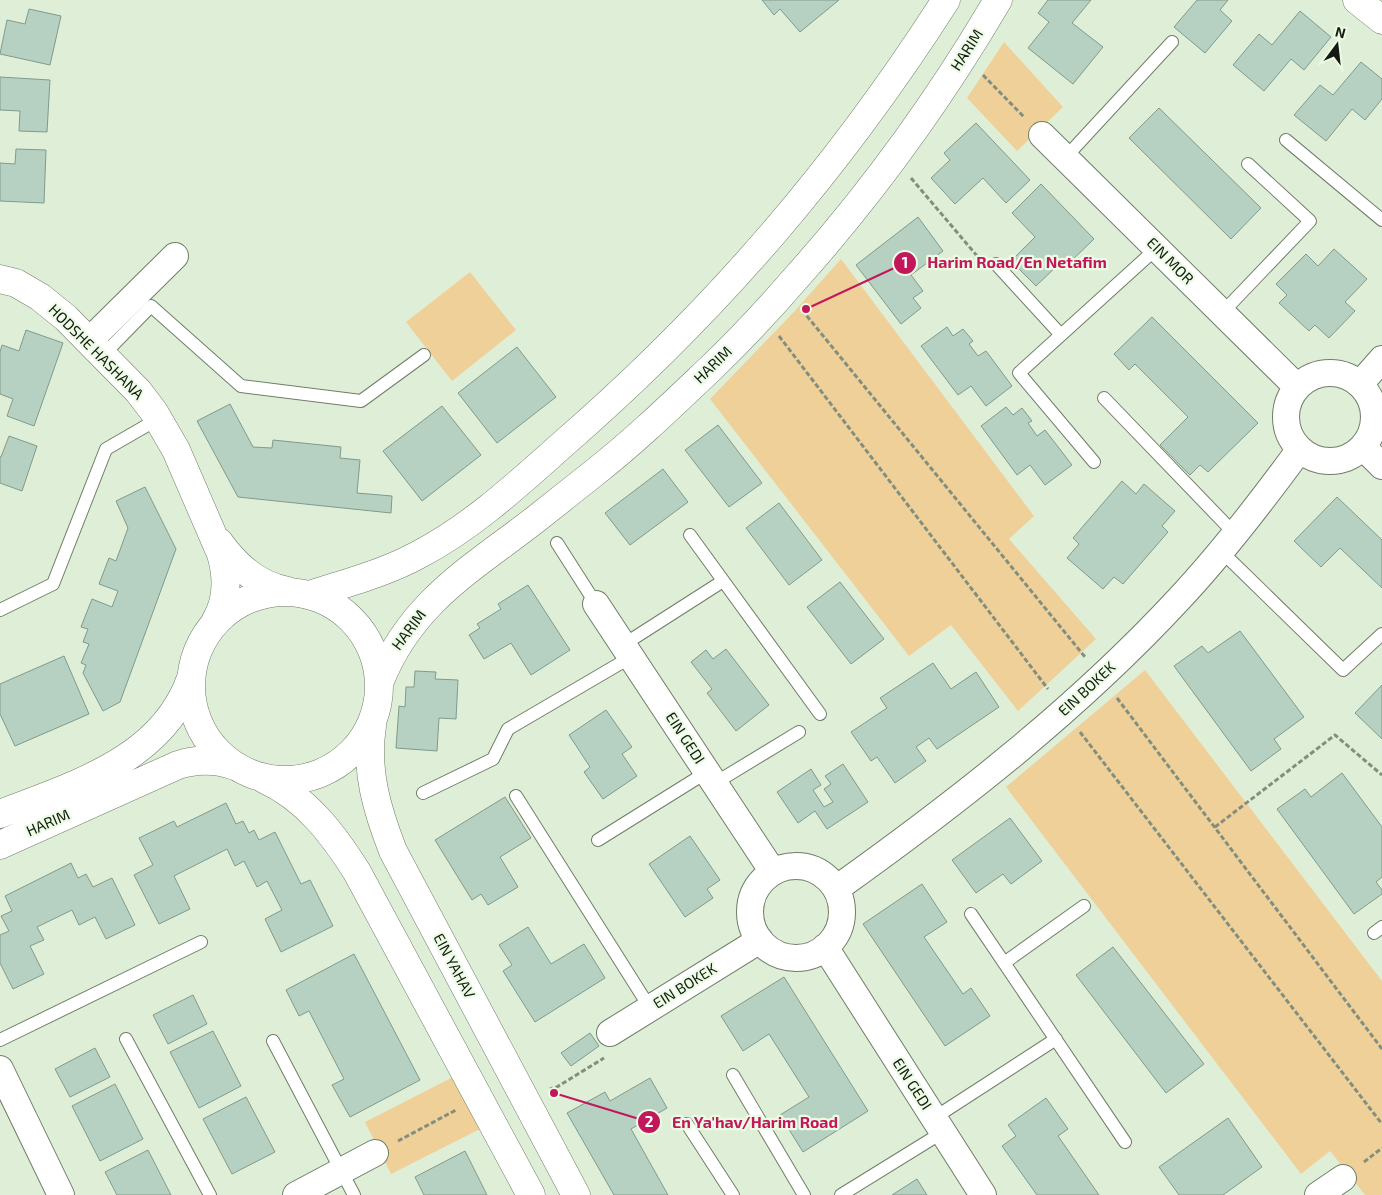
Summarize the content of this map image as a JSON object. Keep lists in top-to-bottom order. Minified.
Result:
{"streets":{"street":["HARIM","EIN MOR","HODSHE HASHANA","EIN BOKEK","EIN GEDI","EIN YAHAV"]},"crossings":[["HARIM","HODSHE HASHANA"],["EIN MOR","EIN BOKEK"],["EIN BOKEK","EIN GEDI"]],"places":["Harim Road/En Netafim","En Ya'hav/Harim Road"],"north":"top"}
